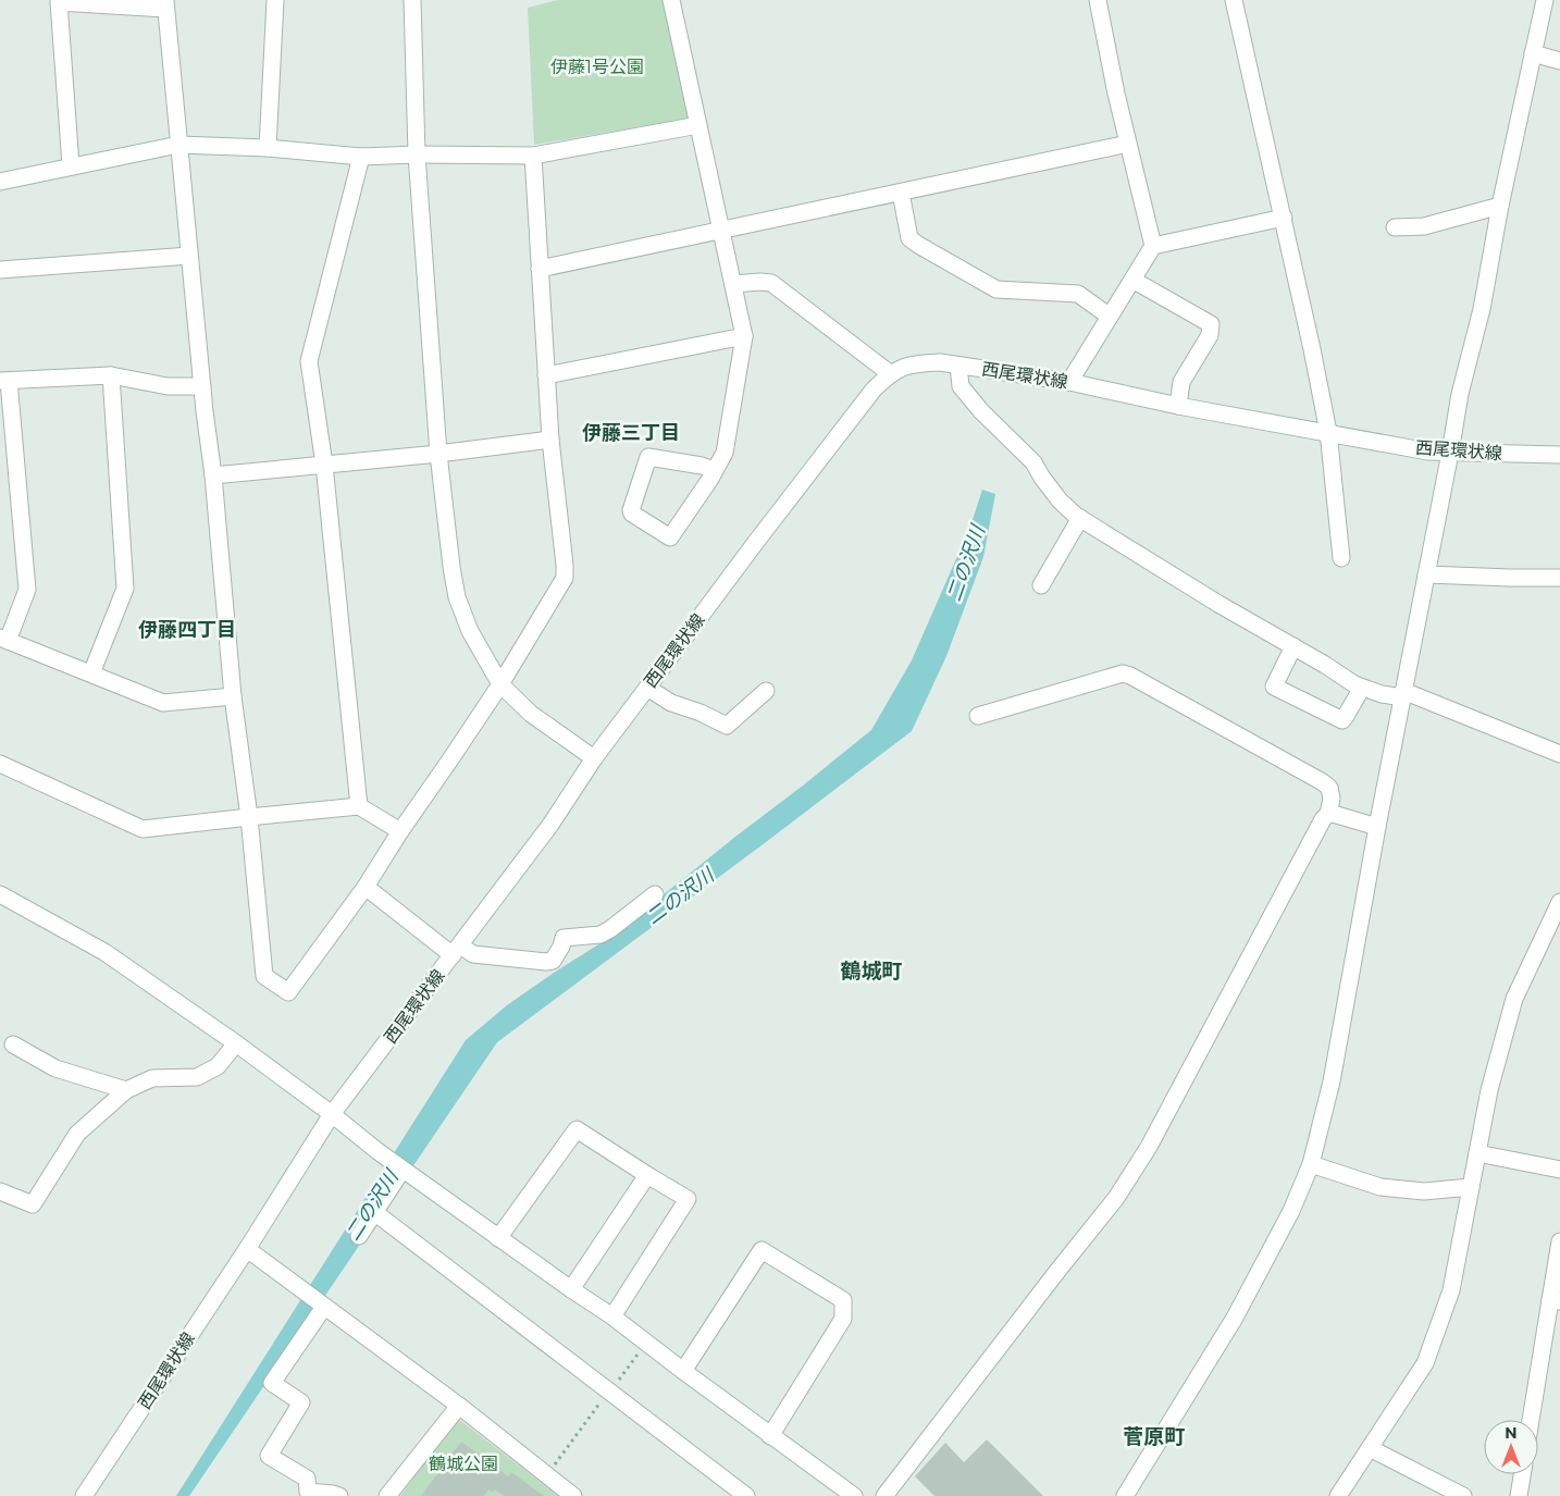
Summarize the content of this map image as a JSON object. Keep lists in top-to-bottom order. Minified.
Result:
{"streets":{"street":["西尾環状線"]},"districts":["伊藤三丁目","伊藤四丁目","鶴城町","菅原町"],"water":["二の沢川"],"parks":["伊藤1号公園","鶴城公園"],"north":"top"}
